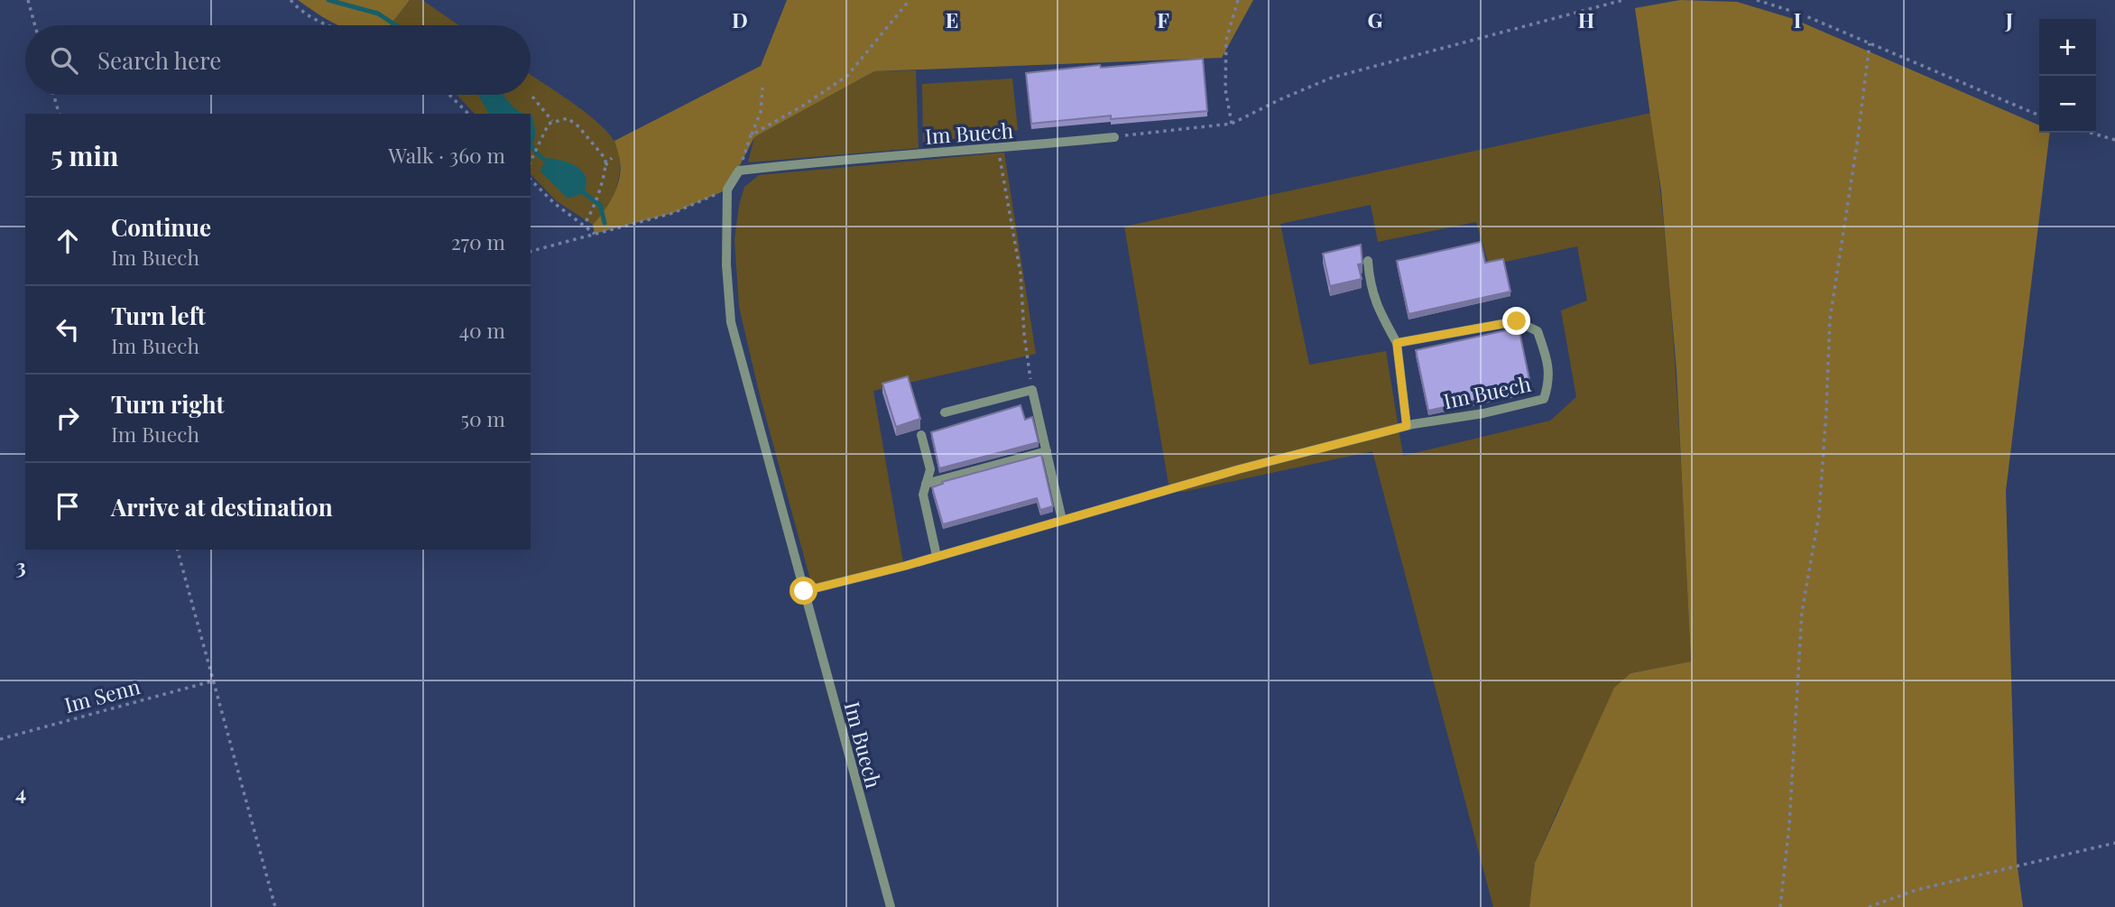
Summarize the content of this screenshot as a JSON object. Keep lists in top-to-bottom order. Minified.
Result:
{"streets":{"lane":["Im Buech"],"path":["Im Senn"]},"page":{"map_buttons":["+","−"],"search":"Search here","heading":["5 min","Walk · 360 m"],"list":[["Continue","Im Buech","270 m"],["Turn left","Im Buech","40 m"],["Turn right","Im Buech","50 m"],"Arrive at destination"]},"grid":{"columns":["D","E","F","G","H","I","J"],"rows":["3","4"]}}
